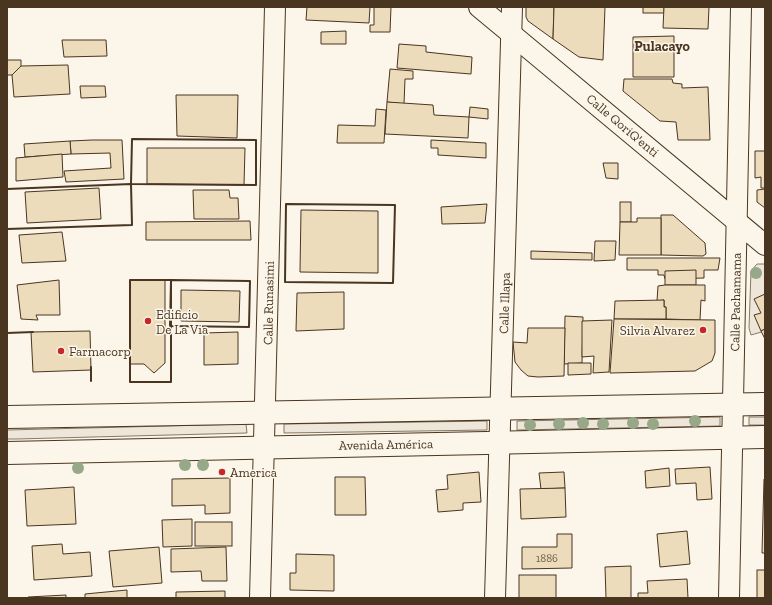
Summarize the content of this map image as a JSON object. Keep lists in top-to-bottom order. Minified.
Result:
{"streets":{"main road":["Avenida América"],"street":["Calle QoriQ'enti","Calle Pachamama","Calle Runasimi","Calle Illapa"]},"crossings":[["Calle QoriQ'enti","Calle Pachamama"],["Calle QoriQ'enti","Calle Illapa"],["Calle Pachamama","Avenida América"],["Calle Runasimi","Avenida América"],["Calle Illapa","Avenida América"]],"districts":["Pulacayo"],"places":["Edificio De La Via","Silvia Alvarez","Farmacorp","America"],"house_numbers":["1886"]}
